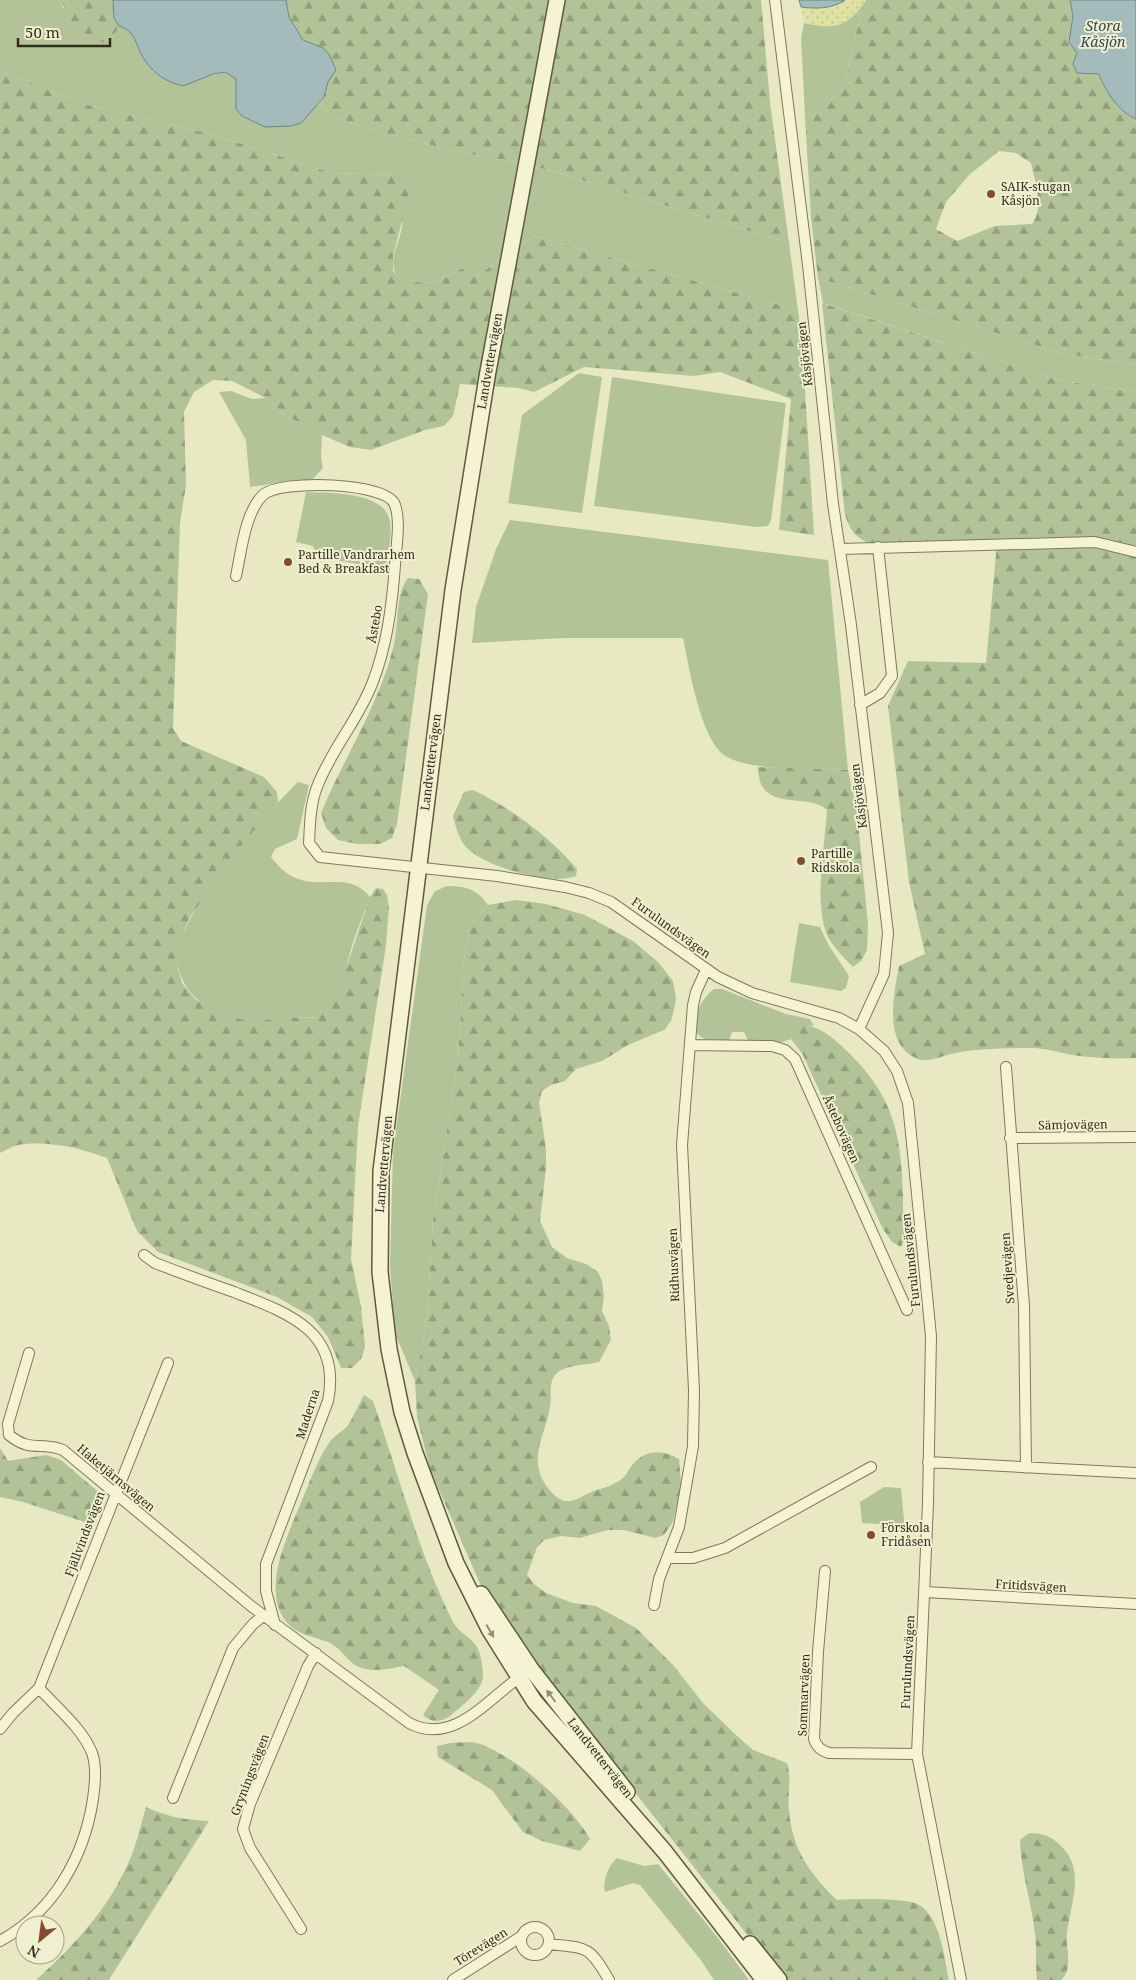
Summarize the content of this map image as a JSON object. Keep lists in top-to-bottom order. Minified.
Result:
{"streets":{"street":["Kåsjövägen","Landvettervägen","Åstebo","Furulundsvägen","Sämjovägen","Åstebovägen","Ridhusvägen","Svedjevägen","Maderna","Haketjärnsvägen","Fjällvindsvägen","Fritidsvägen","Sommarvägen","Gryningsvägen","Törevägen"]},"crossings":[["Kåsjövägen","Furulundsvägen"],["Landvettervägen","Åstebo"],["Landvettervägen","Furulundsvägen"],["Landvettervägen","Haketjärnsvägen"],["Åstebo","Furulundsvägen"],["Furulundsvägen","Ridhusvägen"],["Furulundsvägen","Fritidsvägen"],["Furulundsvägen","Sommarvägen"],["Sämjovägen","Svedjevägen"],["Åstebovägen","Ridhusvägen"],["Maderna","Haketjärnsvägen"],["Haketjärnsvägen","Fjällvindsvägen"],["Haketjärnsvägen","Gryningsvägen"]],"water":["Stora Kåsjön"],"places":["SAIK-stugan Kåsjön","Partille Vandrarhem Bed & Breakfast","Partille Ridskola","Förskola Fridåsen"],"scale_bar":"50 m","north":"bottom left"}
